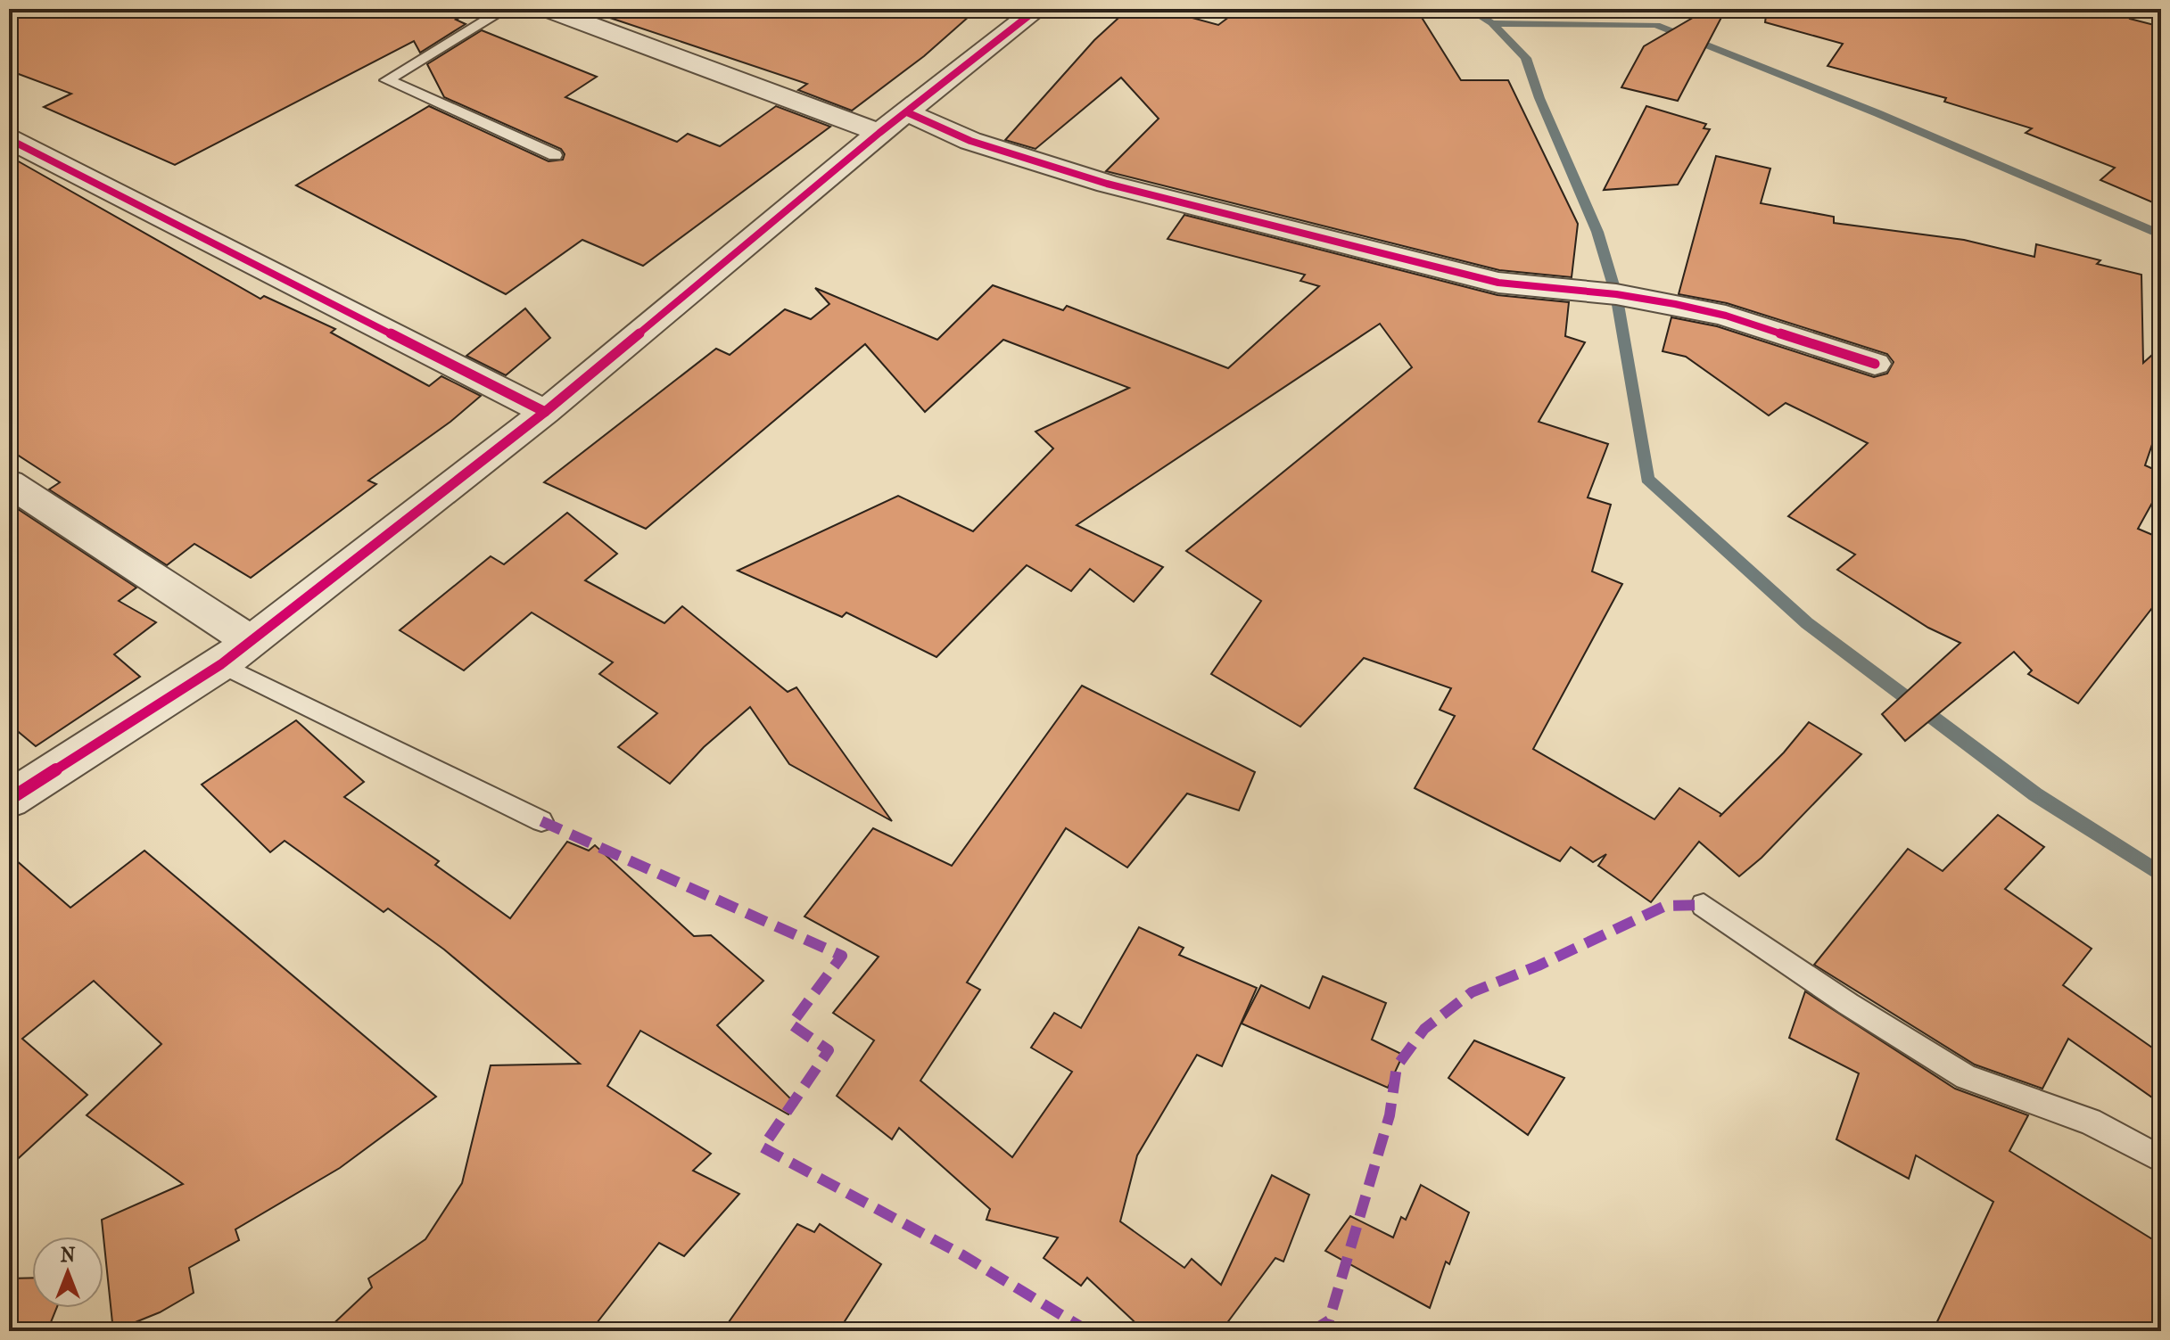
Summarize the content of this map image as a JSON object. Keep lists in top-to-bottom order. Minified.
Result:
{"north":"top"}
